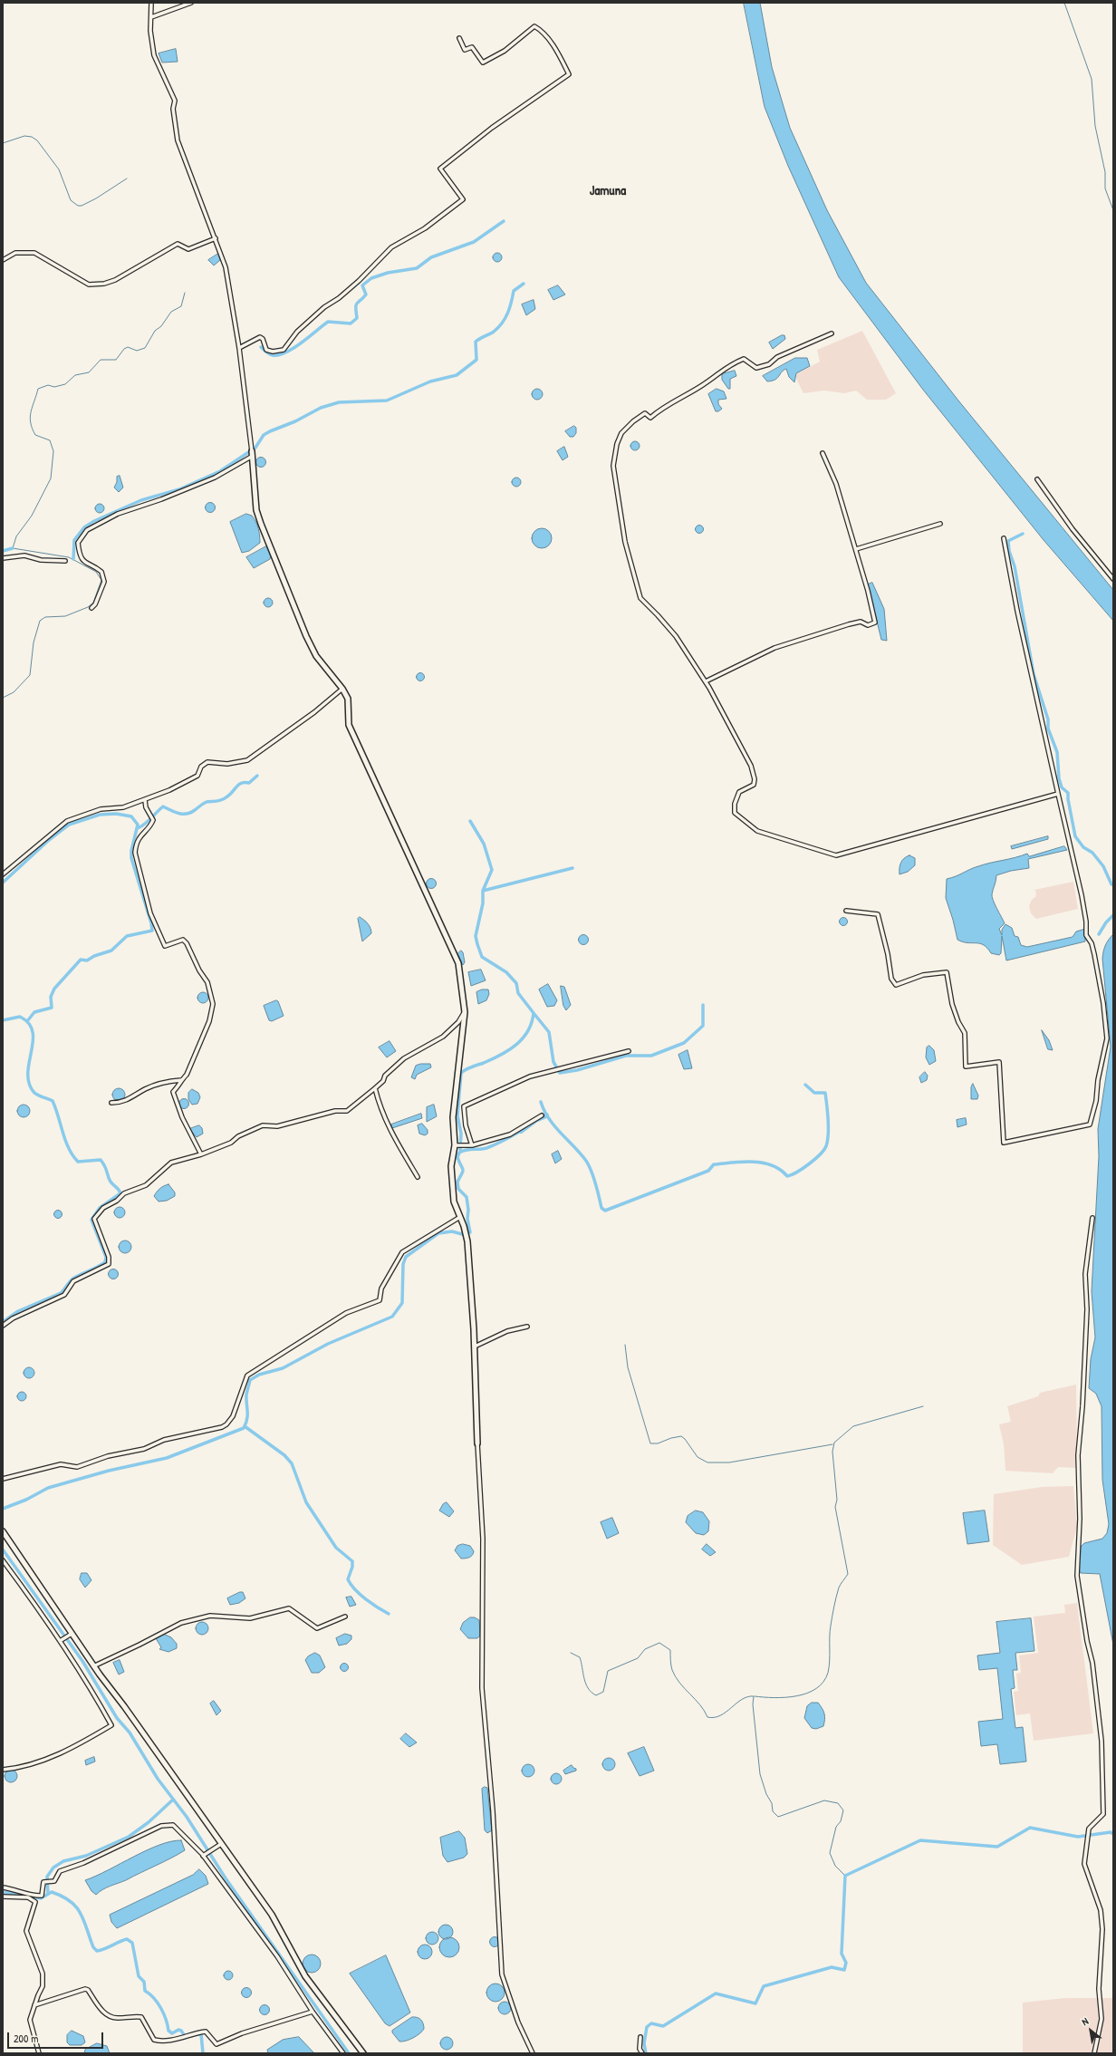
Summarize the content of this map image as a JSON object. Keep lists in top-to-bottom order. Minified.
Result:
{"districts":["Jamuna"],"scale_bar":"200 m","north":"top left"}
